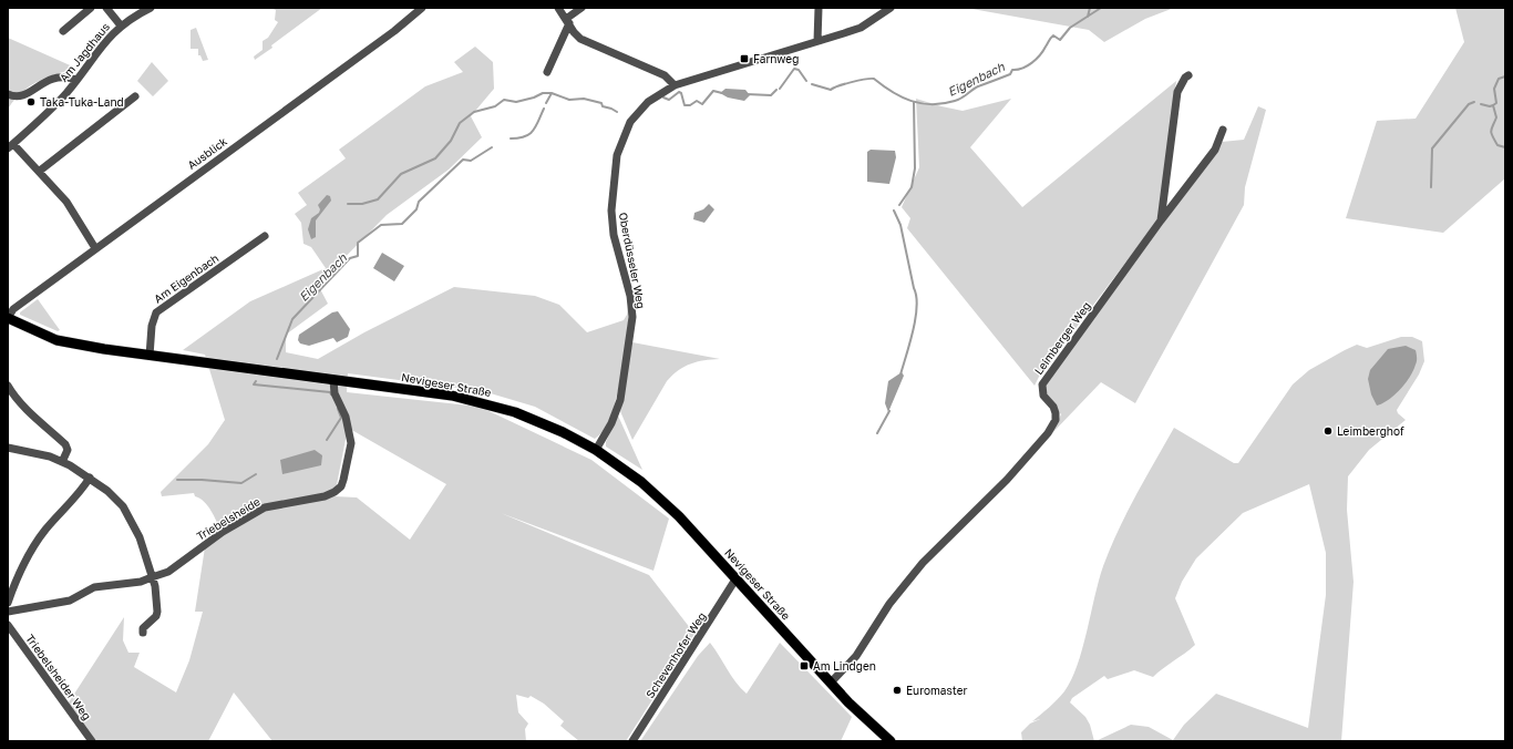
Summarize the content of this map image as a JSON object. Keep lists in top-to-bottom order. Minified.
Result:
{"streets":{"main road":["Nevigeser Straße"],"street":["Am Jagdhaus","Ausblick","Oberdüsseler Weg","Am Eigenbach","Leimberger Weg","Triebelsheide","Schevenhofer Weg","Triebelsheider Weg"]},"crossings":[["Ausblick","Nevigeser Straße"],["Oberdüsseler Weg","Nevigeser Straße"],["Am Eigenbach","Nevigeser Straße"],["Leimberger Weg","Nevigeser Straße"],["Nevigeser Straße","Triebelsheide"],["Nevigeser Straße","Schevenhofer Weg"]],"water":["Eigenbach"],"places":{"transit":["Farnweg","Am Lindgen"],"other":["Taka-Tuka-Land","Leimberghof","Euromaster"]}}
